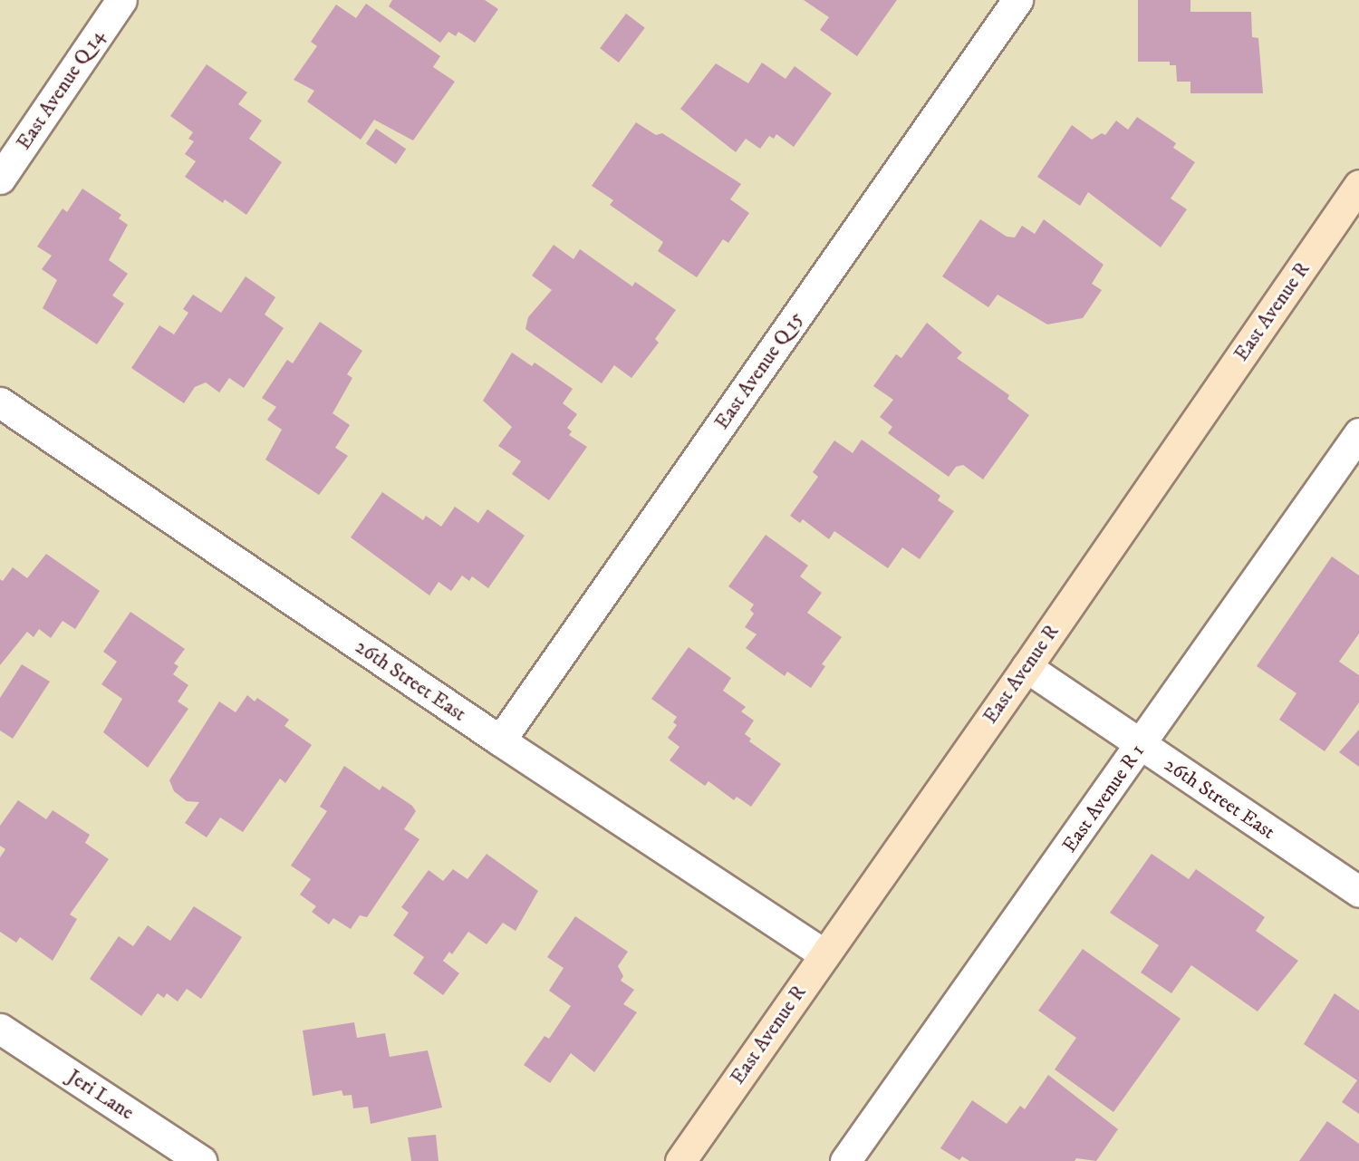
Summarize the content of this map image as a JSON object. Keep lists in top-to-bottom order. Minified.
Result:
{"streets":{"main road":["East Avenue R"],"street":["East Avenue Q 14","East Avenue Q 15","26th Street East","East Avenue R 1","Jeri Lane"]},"crossings":[["East Avenue R","26th Street East"],["East Avenue Q 15","26th Street East"],["26th Street East","East Avenue R 1"]]}
